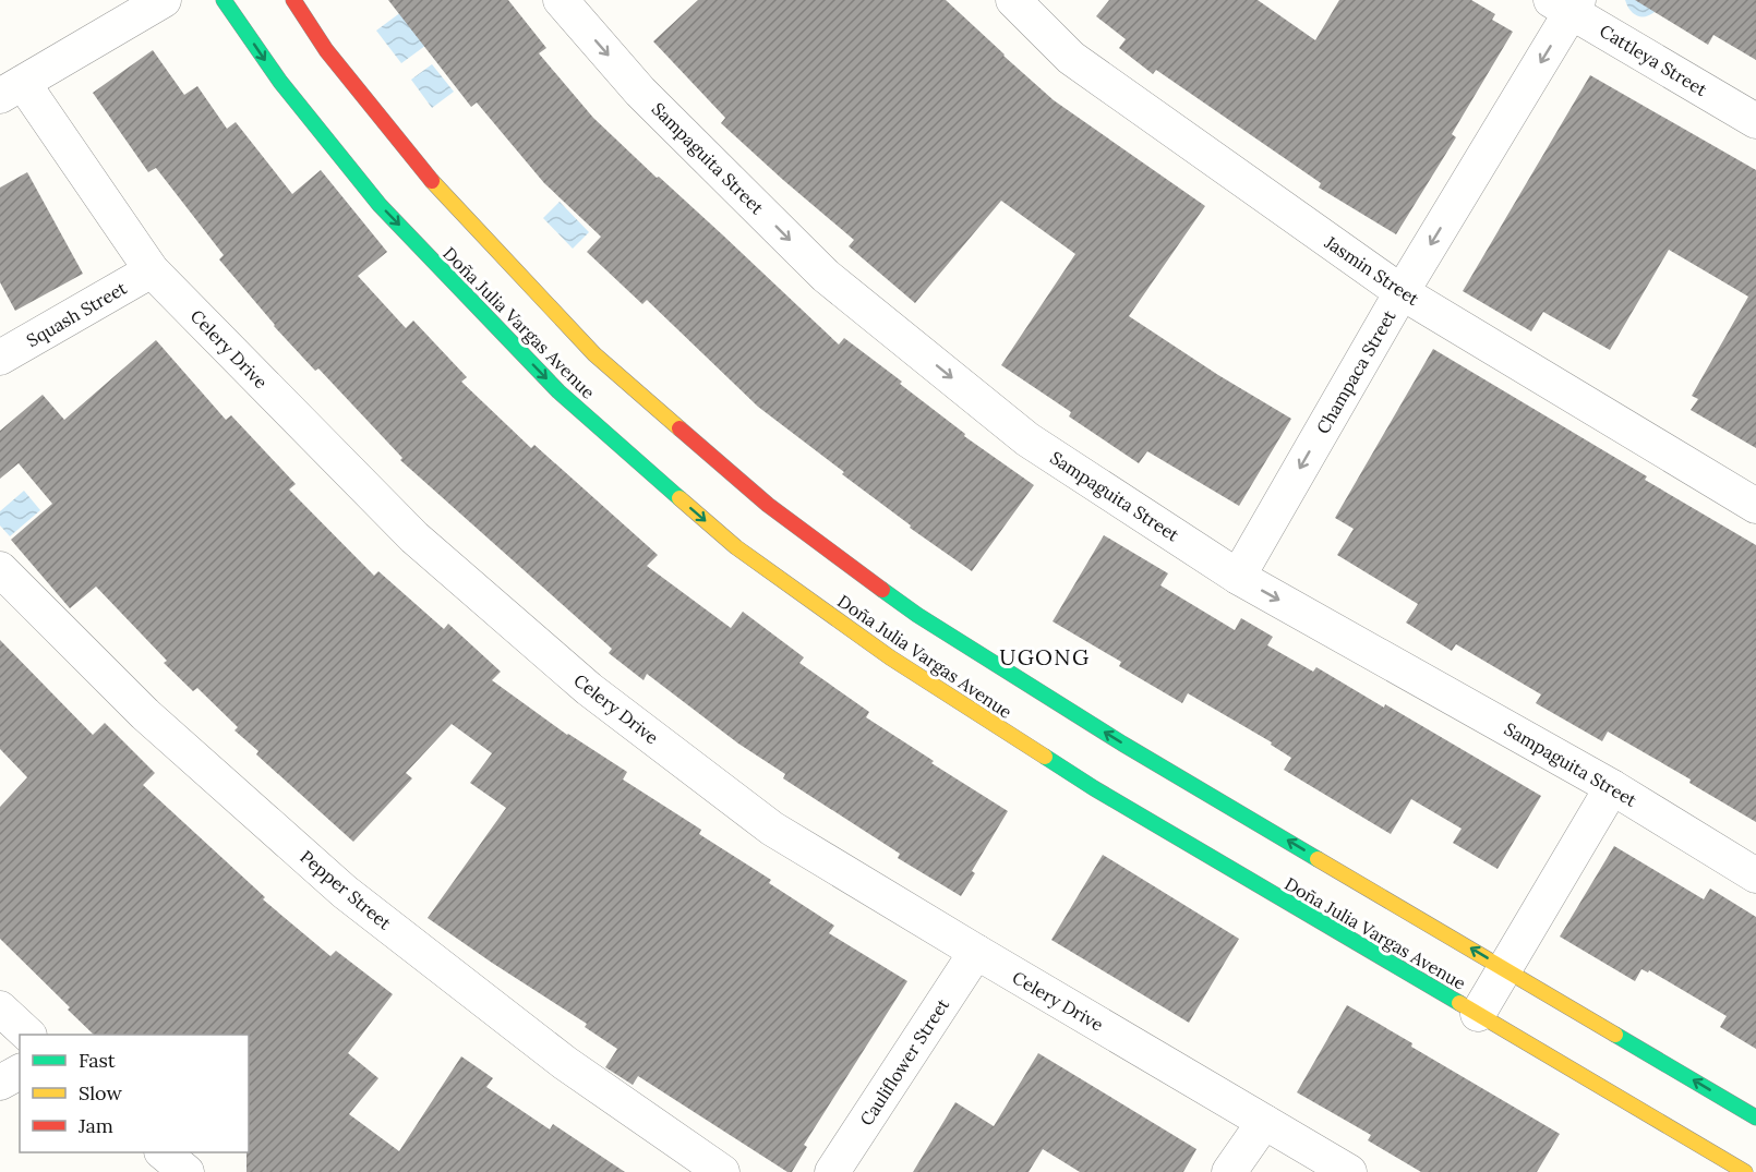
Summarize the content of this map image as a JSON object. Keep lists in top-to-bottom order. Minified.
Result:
{"streets":{"main road":["Doña Julia Vargas Avenue"],"street":["Cattleya Street","Sampaguita Street","Jasmin Street","Squash Street","Celery Drive","Champaca Street","Pepper Street","Cauliflower Street"]},"crossings":[["Cattleya Street","Champaca Street"],["Sampaguita Street","Champaca Street"],["Jasmin Street","Champaca Street"],["Squash Street","Celery Drive"],["Celery Drive","Cauliflower Street"]],"one_way":["Sampaguita Street","Champaca Street"],"districts":["UGONG"],"legend":["Fast","Slow","Jam"]}
